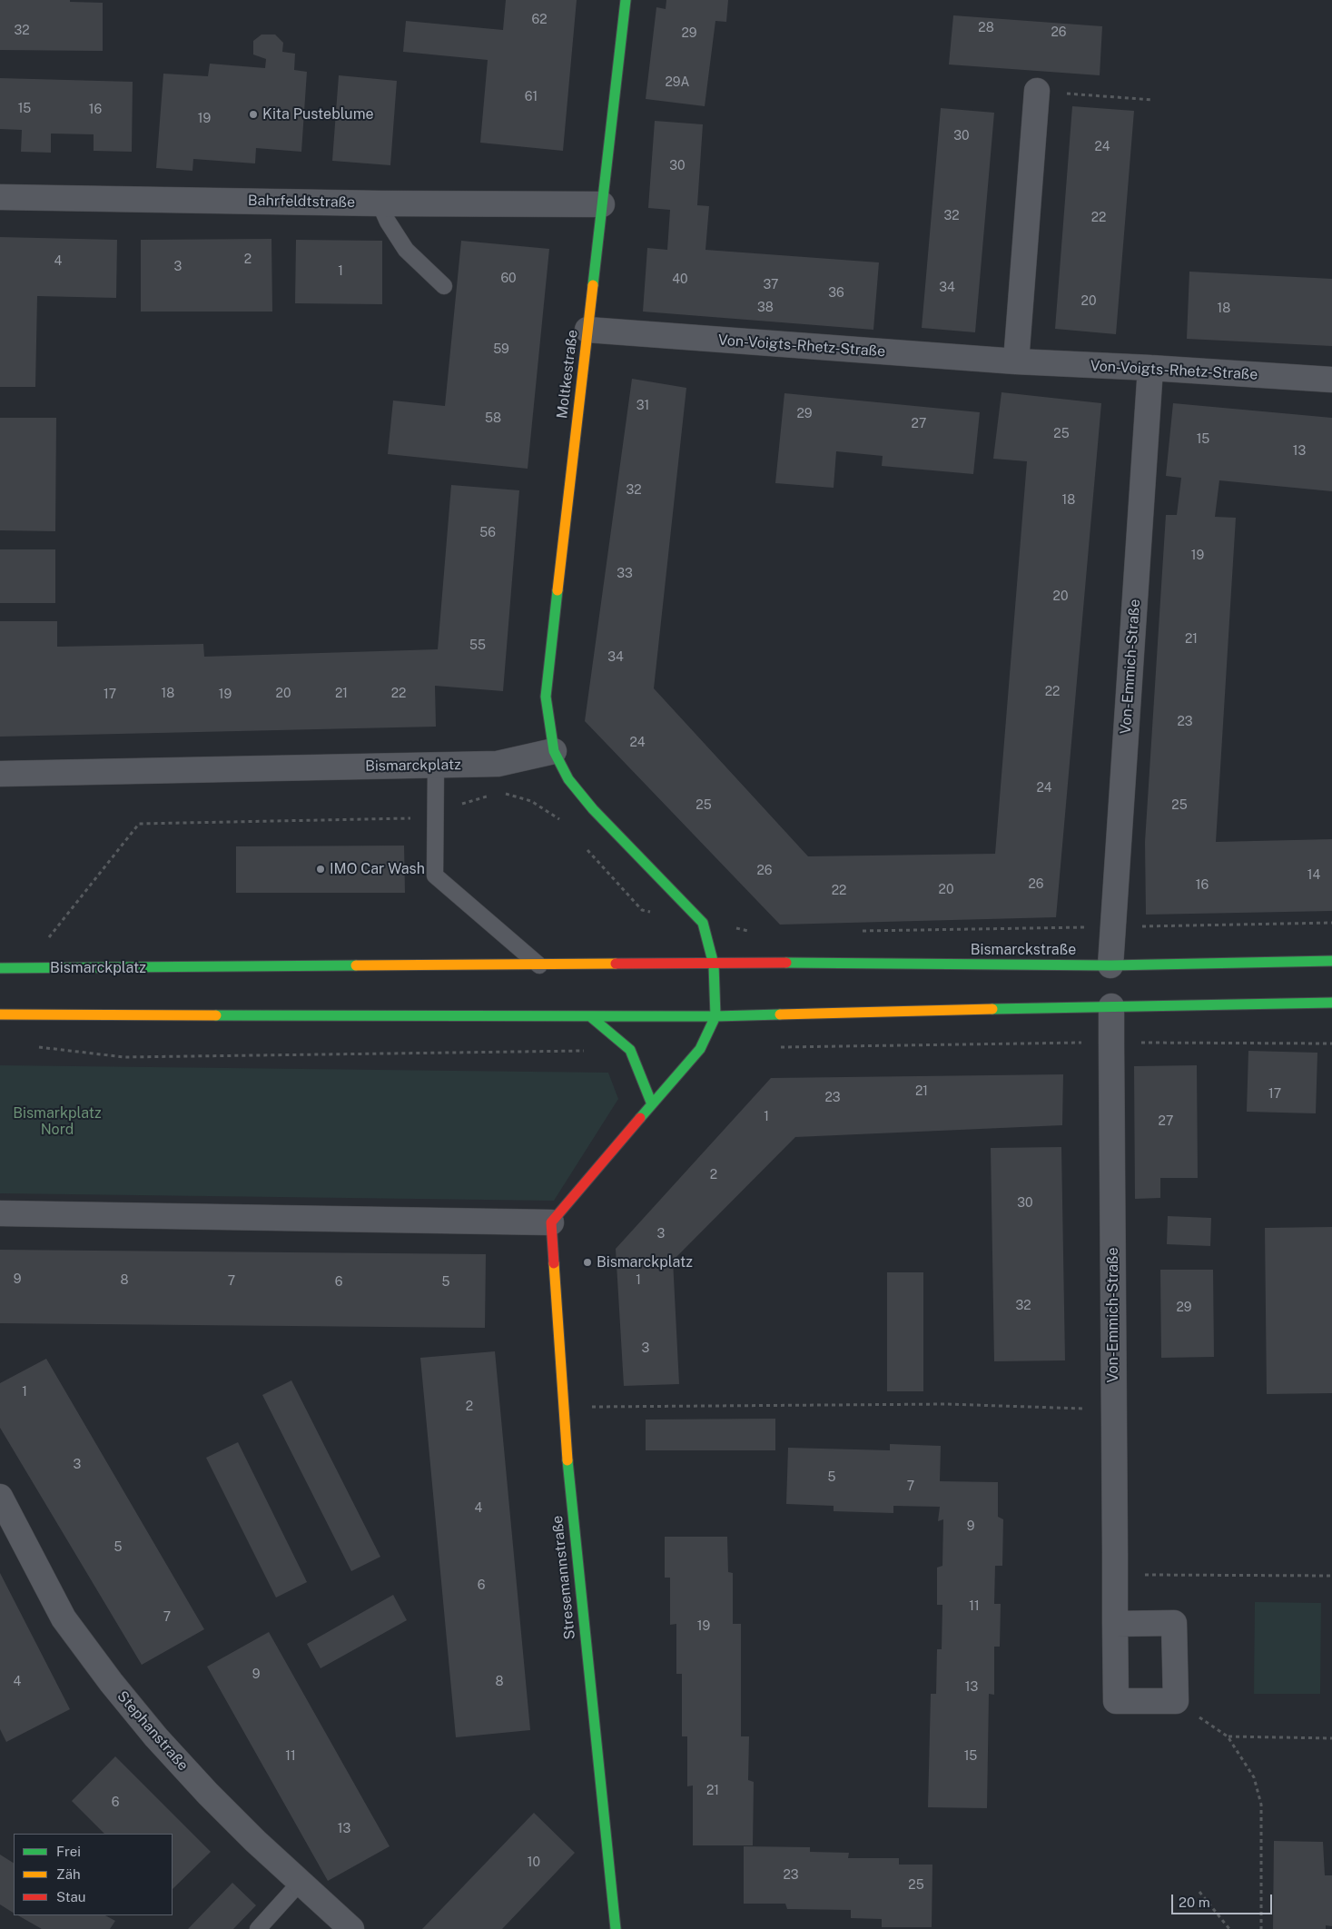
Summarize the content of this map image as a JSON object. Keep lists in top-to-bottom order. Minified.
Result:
{"streets":{"main road":["Moltkestraße","Bismarckplatz","Bismarckstraße","Stresemannstraße"],"street":["Bahrfeldtstraße","Von-Voigts-Rhetz-Straße","Von-Emmich-Straße","Stephanstraße"]},"crossings":[["Bahrfeldtstraße","Moltkestraße"],["Von-Voigts-Rhetz-Straße","Moltkestraße"],["Von-Voigts-Rhetz-Straße","Von-Emmich-Straße"],["Moltkestraße","Bismarckplatz"],["Von-Emmich-Straße","Bismarckstraße"],["Bismarckplatz","Bismarckstraße"]],"parks":["Bismarkplatz Nord"],"places":["Kita Pusteblume","IMO Car Wash","Bismarckplatz"],"house_numbers":["62","28","32","26","29","29A","61","15","16","19","30","24","30","32","22","2","4","3","1","60","40","37","34","36","20","38","18","59","31","29","58","27","25","15","13","32","18","56","19","33","20","21","55","34","22","18","20","21","22","17","19","23","24","24","25","25","26","14","26","16","20","22","21","17","23","1","27","2","30","3","9","8","1","7","6","5","32","29","3","1","2","3","5","7","4","9","5","6","11","7","19","9","4","8","13","11","15","21","6","13","10","23","25"],"legend":["Frei","Zäh","Stau"],"scale_bar":"20 m"}
